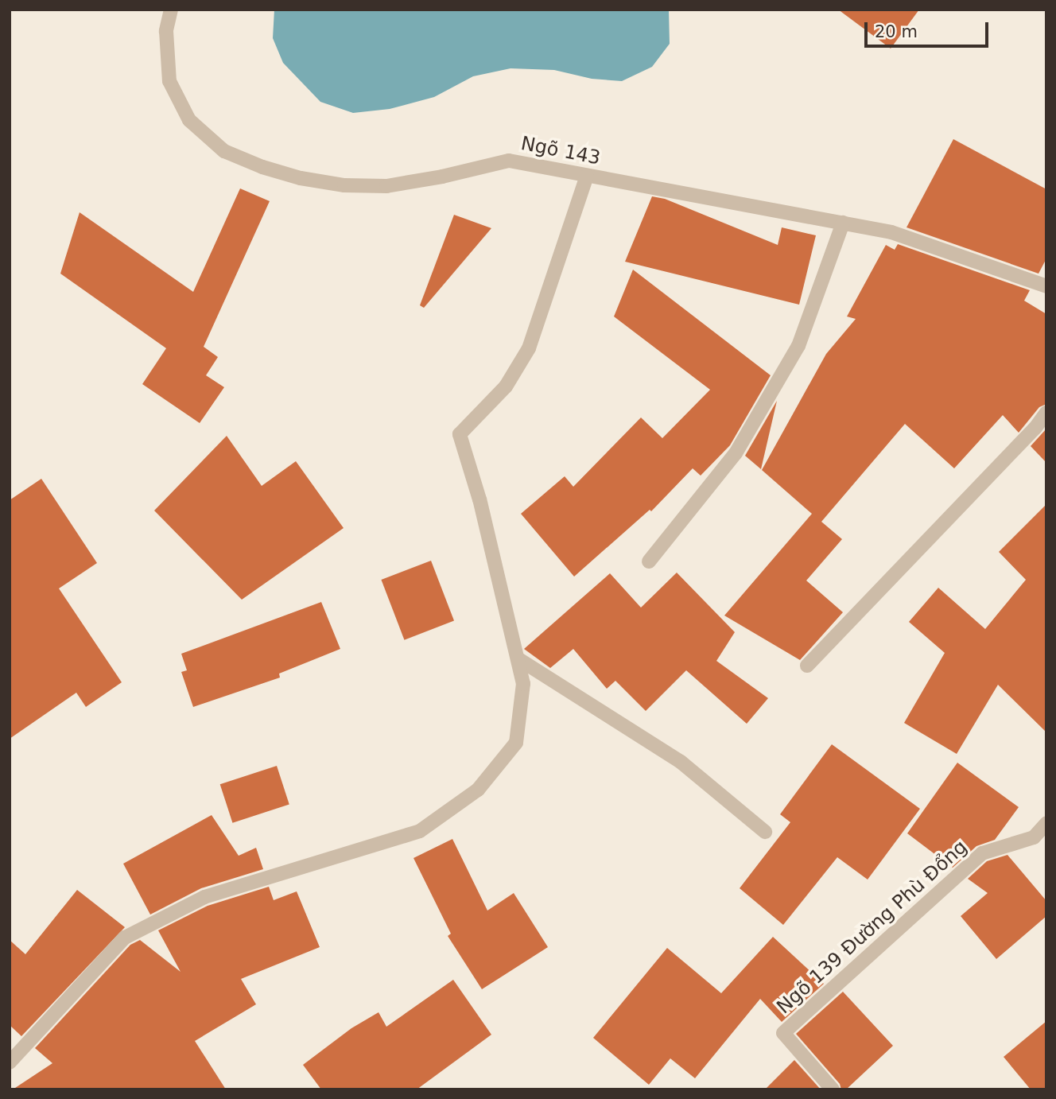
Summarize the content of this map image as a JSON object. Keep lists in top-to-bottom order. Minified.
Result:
{"streets":{"street":["Ngõ 143","Ngõ 139 Đường Phù Đổng"]},"scale_bar":"20 m"}
